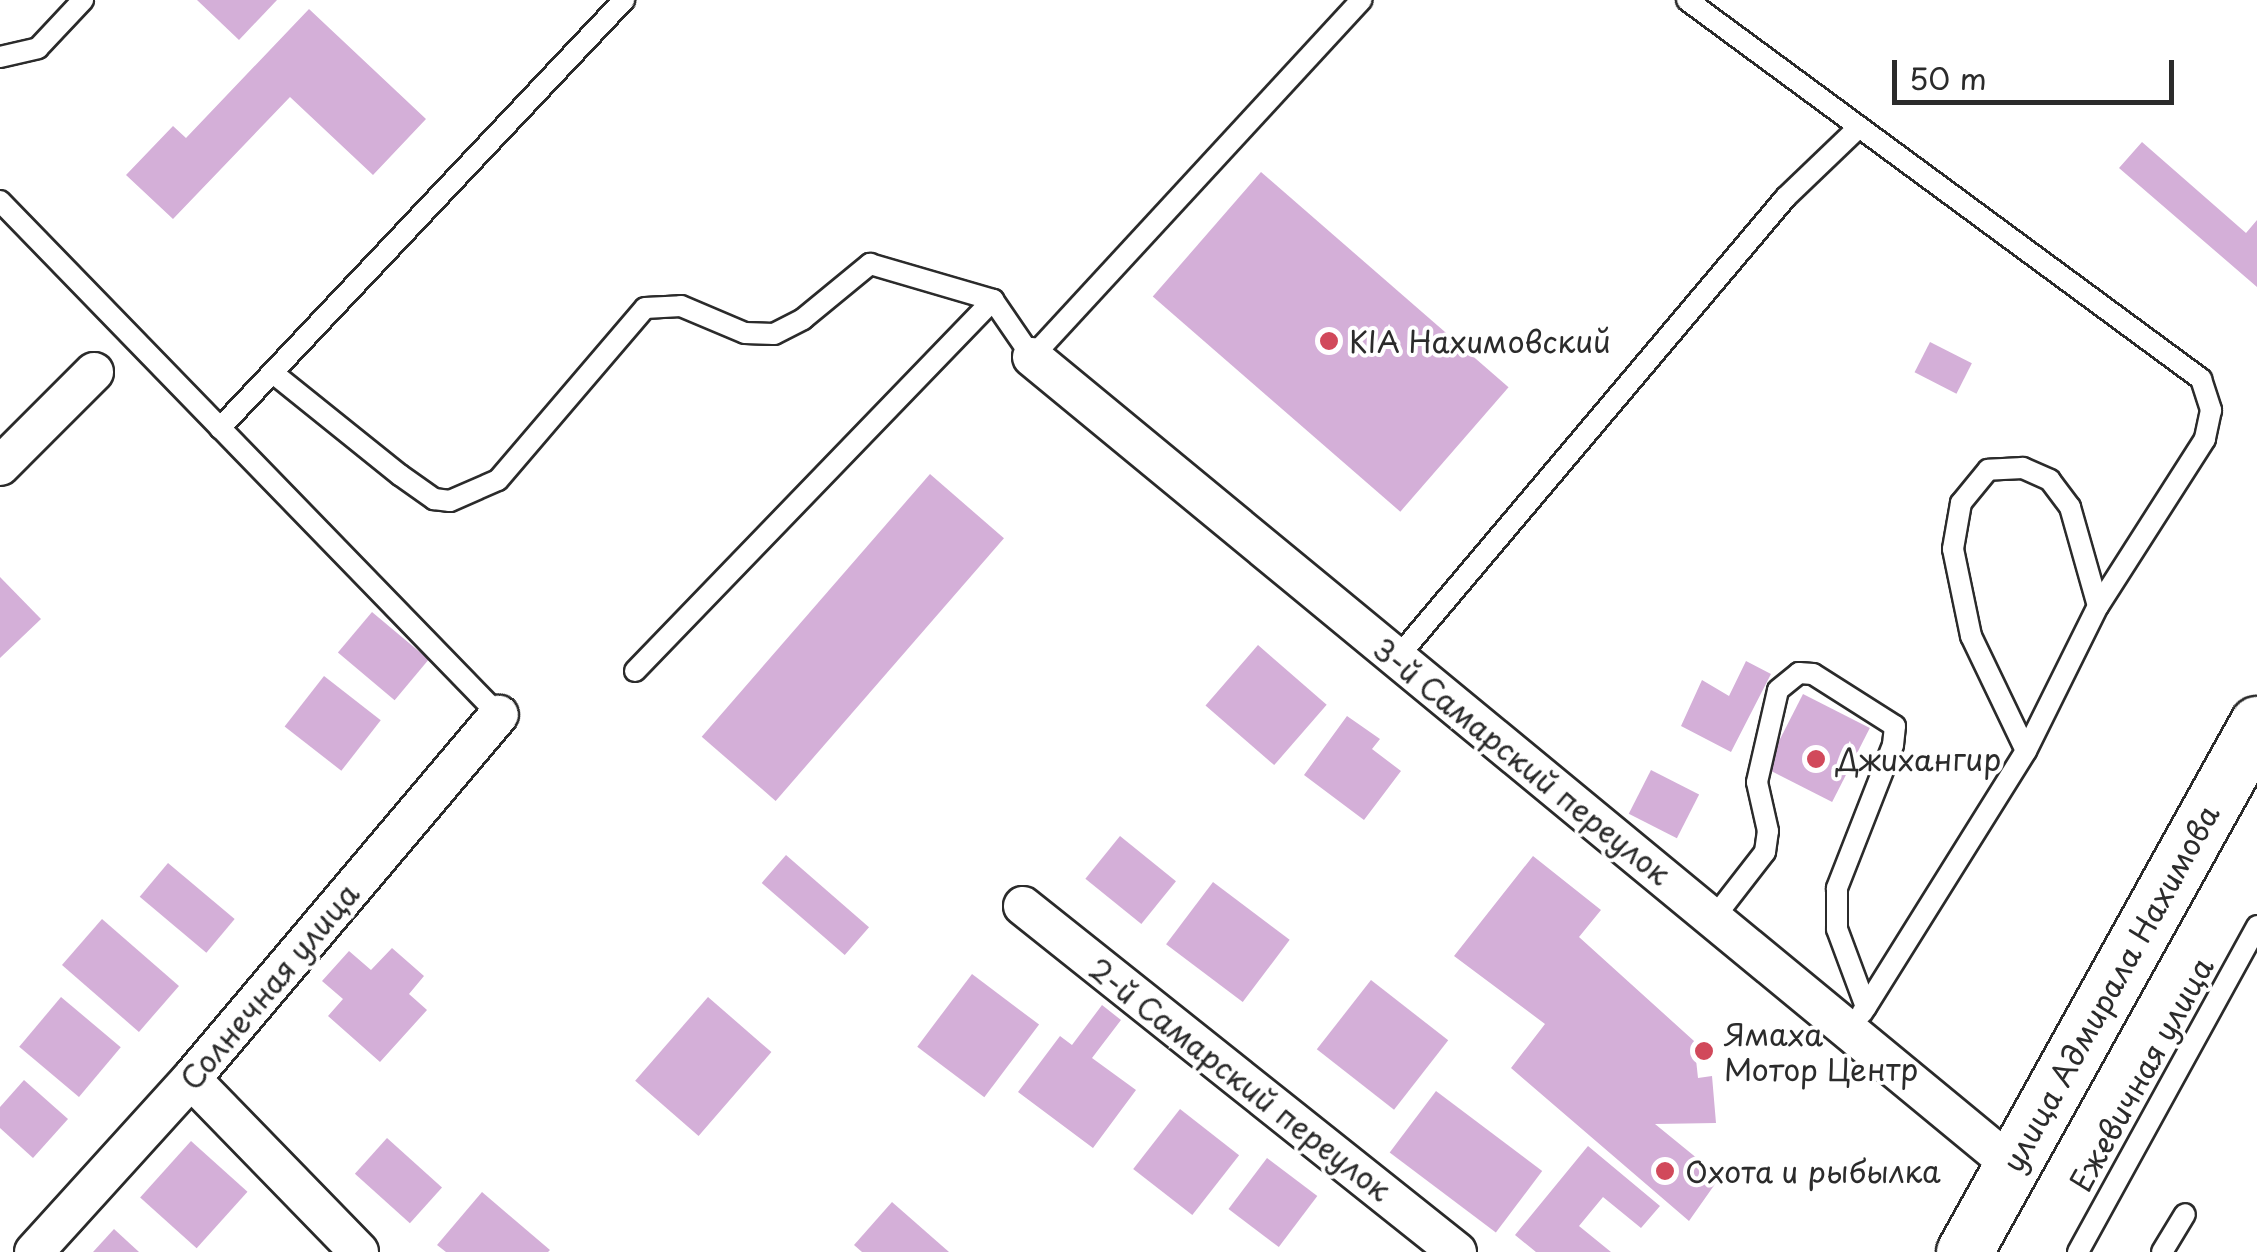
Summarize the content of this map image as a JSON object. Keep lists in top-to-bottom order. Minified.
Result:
{"streets":{"main road":["улица Адмирала Нахимова"],"street":["3-й Самарский переулок","Солнечная улица","2-й Самарский переулок"],"lane":["Ежевичная улица"]},"crossings":[["3-й Самарский переулок","улица Адмирала Нахимова"]],"places":["KIA Нахимовский","Джихангир","Ямаха Мотор Центр","Охота и рыбылка"],"scale_bar":"50 m"}
